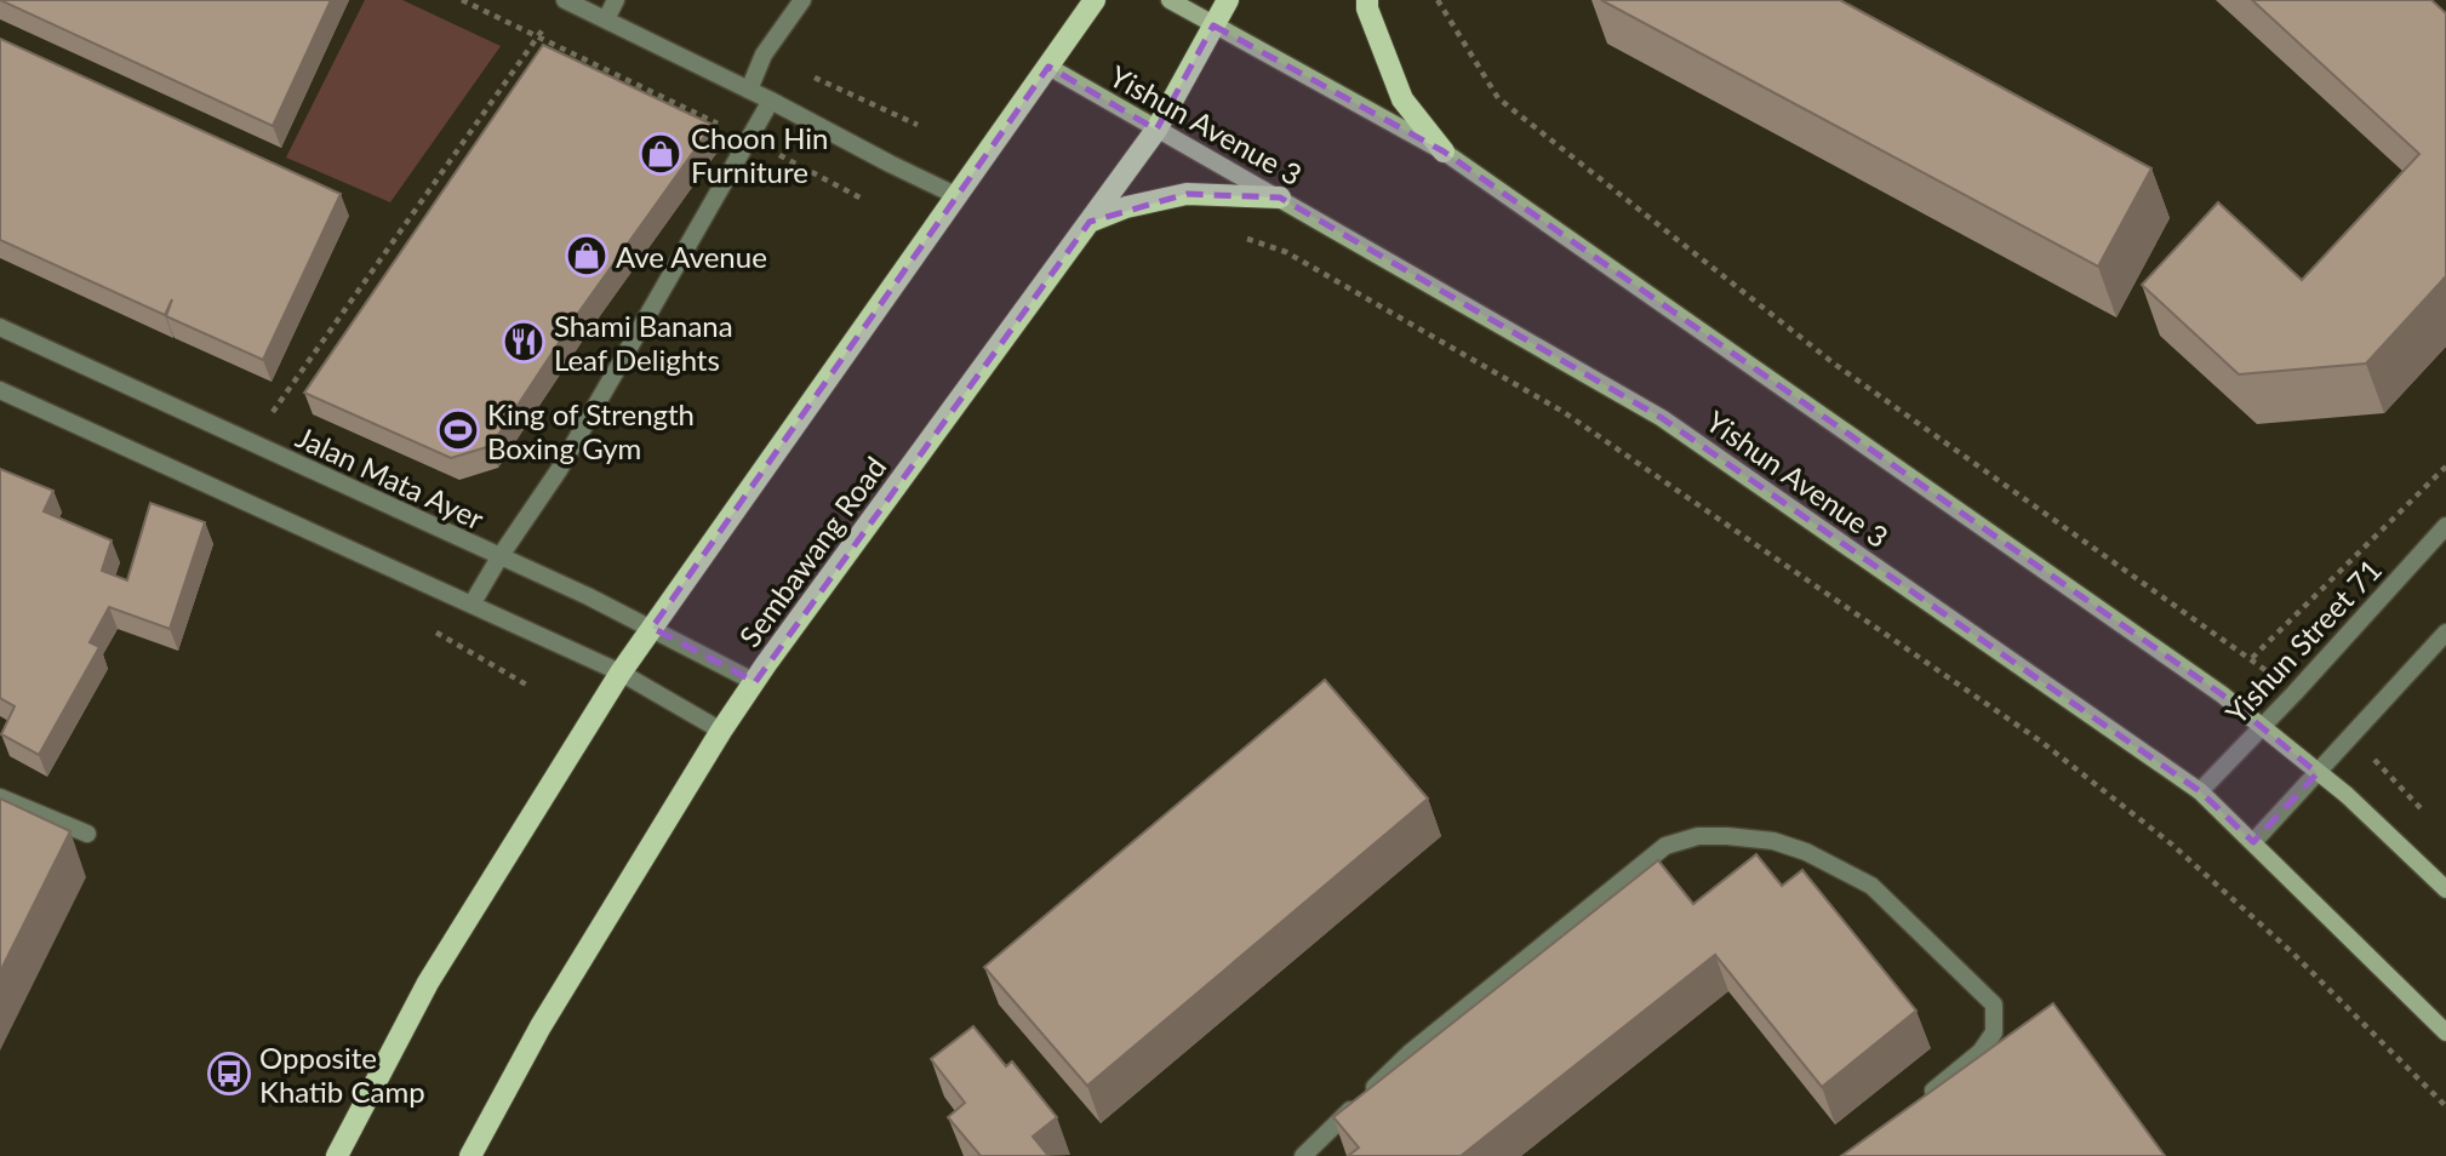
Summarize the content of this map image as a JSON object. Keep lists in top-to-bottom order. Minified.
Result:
{"streets":{"main road":["Yishun Avenue 3","Sembawang Road"],"street":["Jalan Mata Ayer","Yishun Street 71"]},"crossings":[["Yishun Avenue 3","Sembawang Road"],["Yishun Avenue 3","Yishun Street 71"],["Jalan Mata Ayer","Sembawang Road"]],"places":{"shop":["Choon Hin Furniture","Ave Avenue"],"restaurant":["Shami Banana Leaf Delights"],"sports":["King of Strength Boxing Gym"],"bus stop":["Opposite Khatib Camp"]}}
